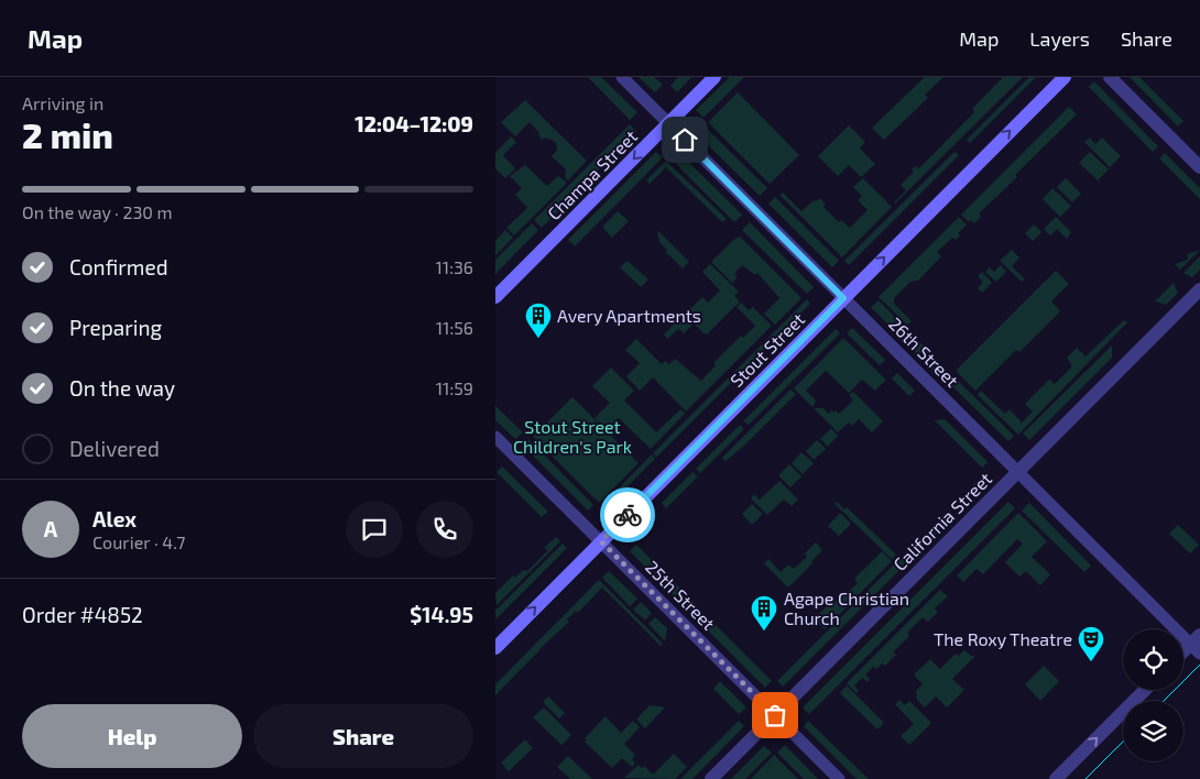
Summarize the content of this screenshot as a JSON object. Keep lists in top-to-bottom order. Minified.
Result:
{"streets":{"main road":["Champa Street","Stout Street"],"street":["26th Street","California Street","25th Street"]},"crossings":[["Champa Street","26th Street"],["Stout Street","26th Street"],["Stout Street","25th Street"],["26th Street","California Street"],["California Street","25th Street"]],"one_way":["Champa Street","Stout Street"],"parks":["Stout Street Children's Park"],"places":{"building":["Avery Apartments","Agape Christian Church"],"theatre":["The Roxy Theatre"]},"page":{"header":"Map","nav":["Map","Layers","Share"],"heading":["2 min","Arriving in","12:04–12:09"],"panel":["Alex","Courier · 4.7","Order #4852","$14.95"],"bar":"On the way · 230 m","list":[["Confirmed","11:36"],["Preparing","11:56"],["On the way","11:59"],"Delivered"],"round":"A","buttons":["Help","Share"]}}
